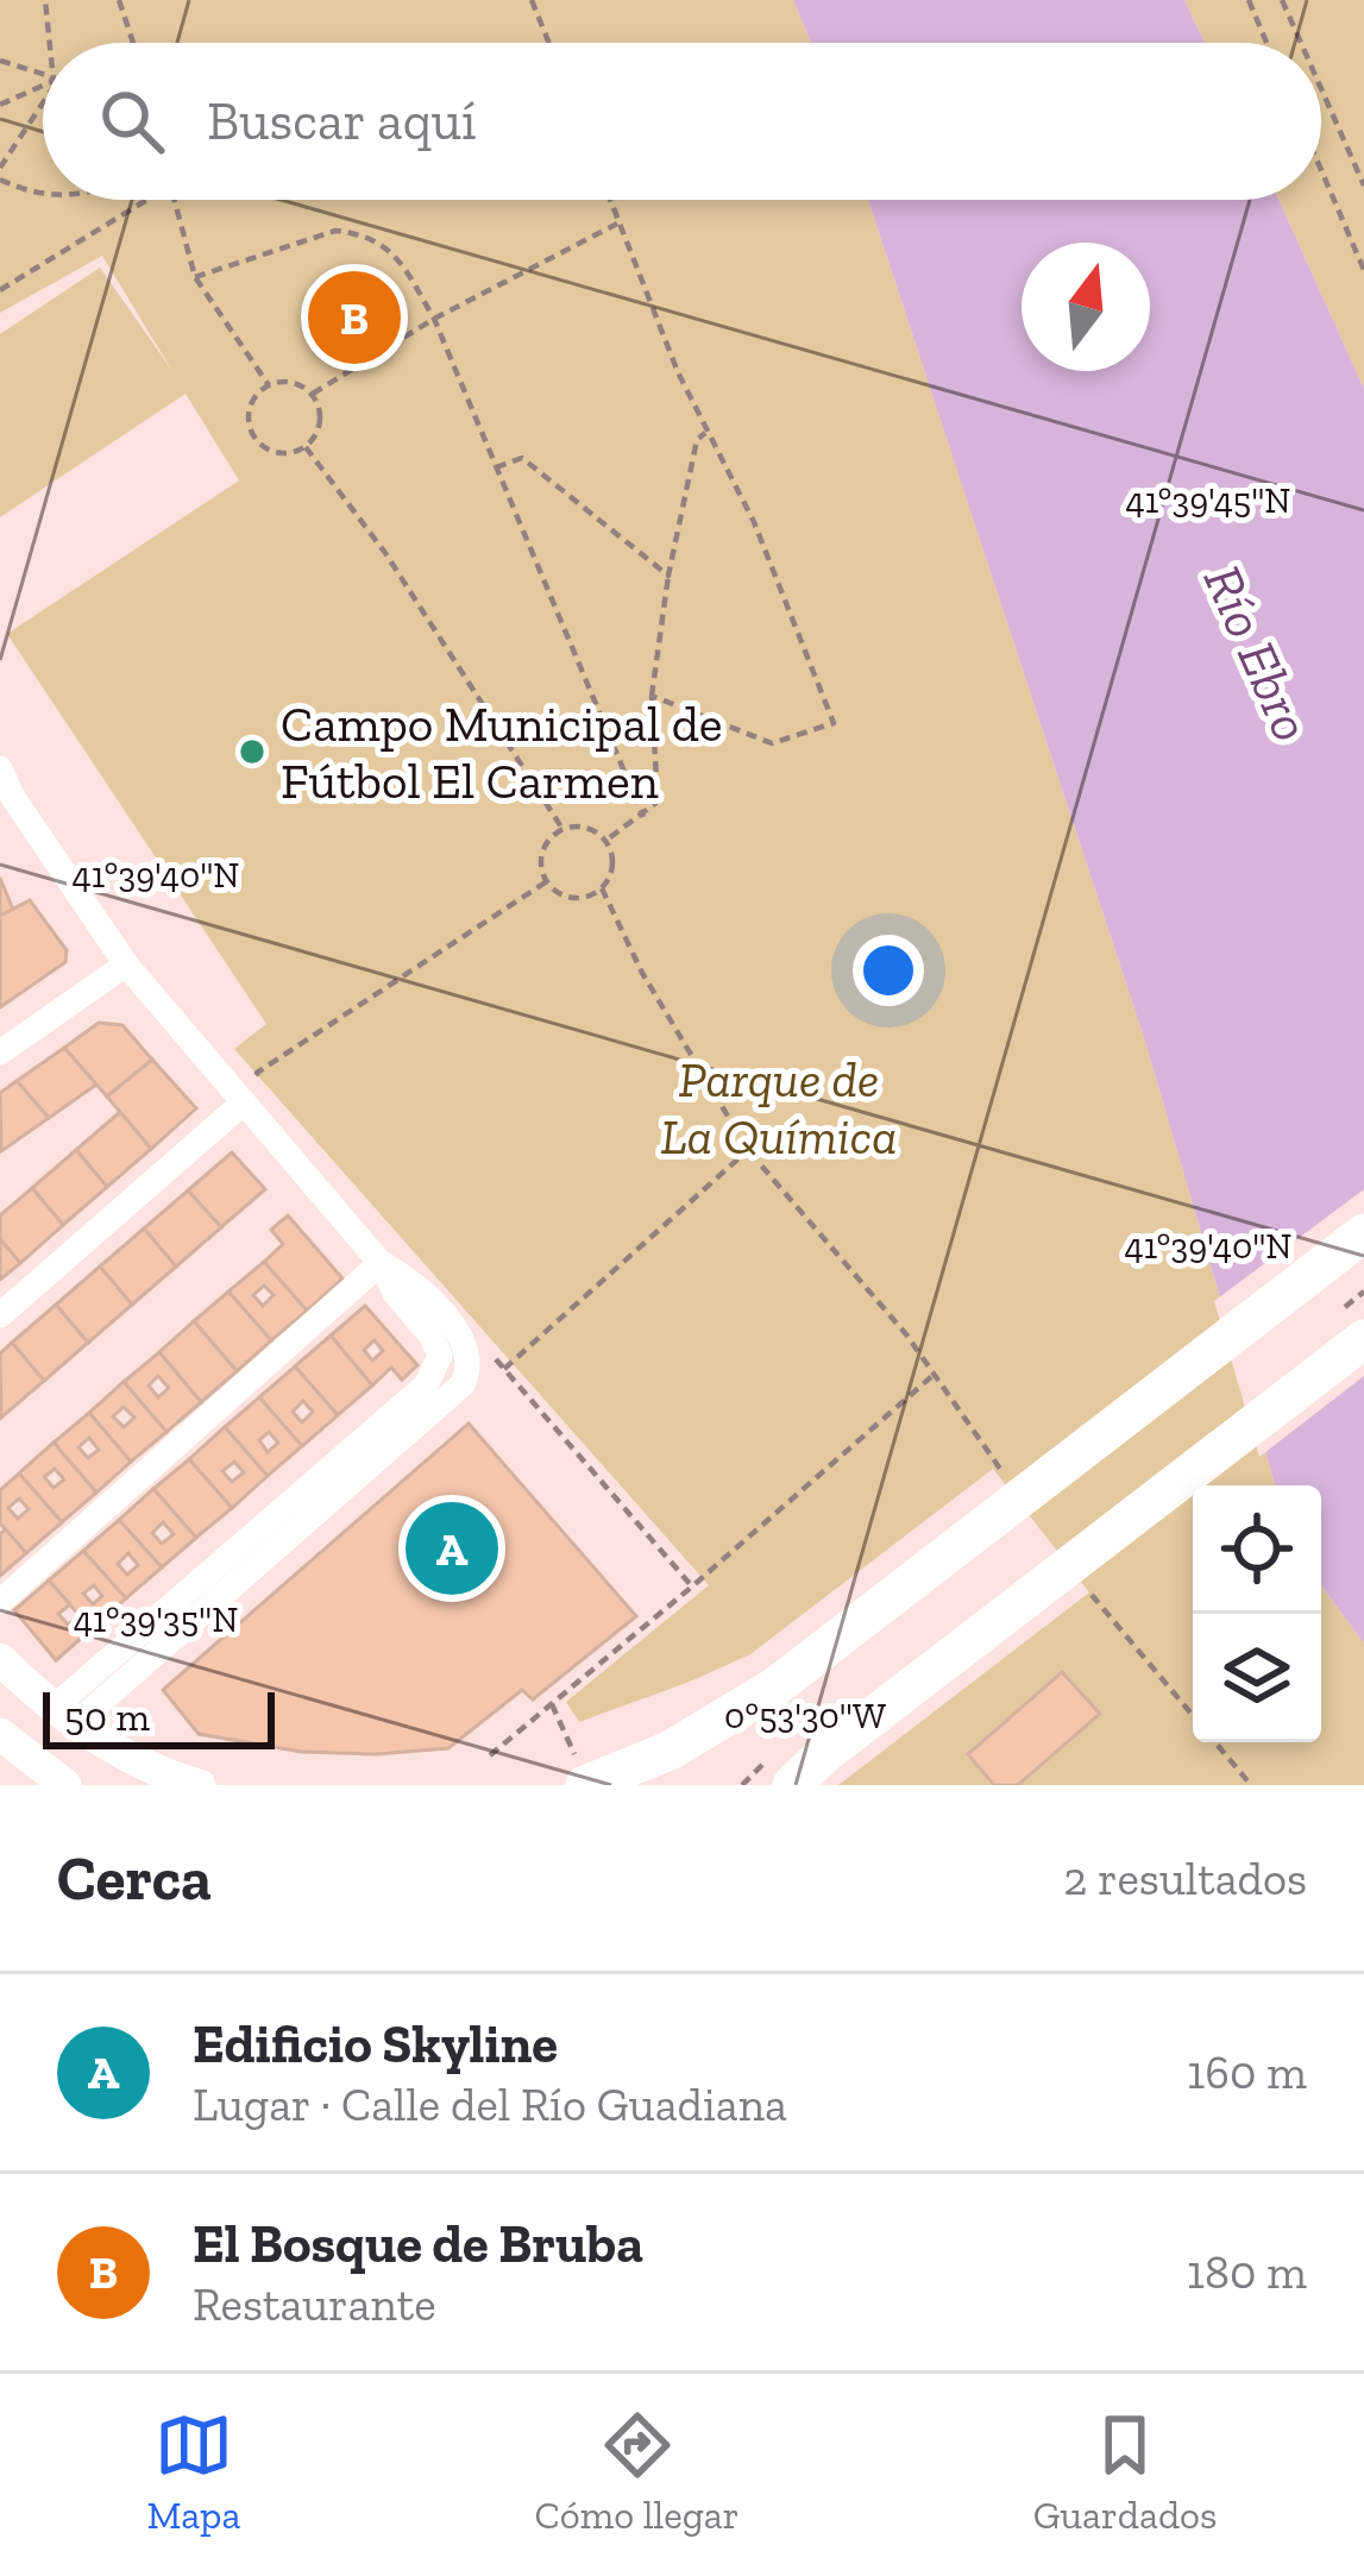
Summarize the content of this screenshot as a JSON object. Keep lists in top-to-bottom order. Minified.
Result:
{"water":["Río Ebro"],"parks":["Parque de La Química"],"places":["Campo Municipal de Fútbol El Carmen"],"scale_bar":"50 m","north":"top","page":{"search":"Buscar aquí","pins":["B","A"],"scale":"50 m","heading":["Cerca","2 resultados"],"list":[{"mark":"A","name":"Edificio Skyline","note":"Lugar · Calle del Río Guadiana","value":"160 m"},{"mark":"B","name":"El Bosque de Bruba","note":"Restaurante","value":"180 m"}],"nav":["Mapa","Cómo llegar","Guardados"]},"coordinates":["41°39'45\"N","41°39'40\"N","41°39'35\"N","0°53'30\"W"]}
